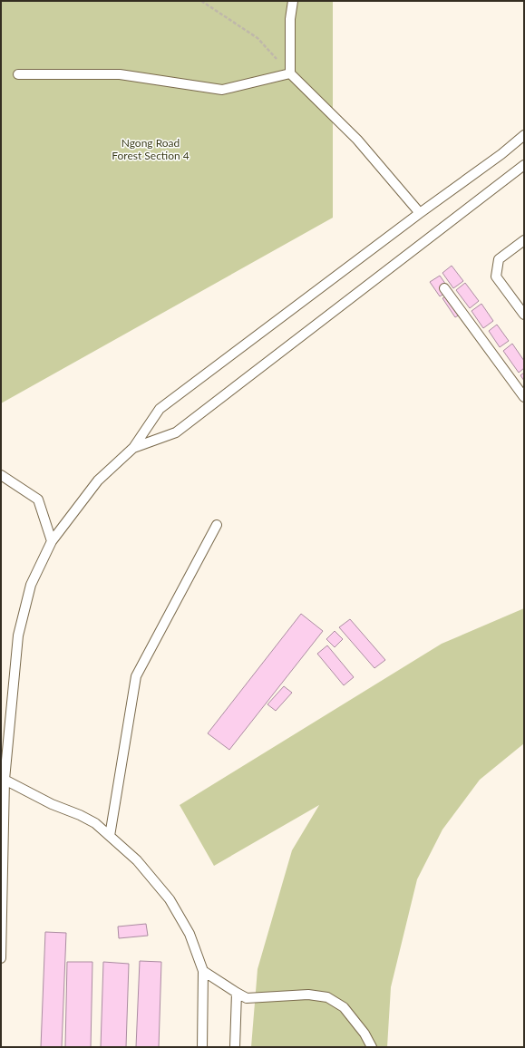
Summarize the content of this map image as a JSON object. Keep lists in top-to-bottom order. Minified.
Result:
{"parks":["Ngong Road Forest Section 4"]}
